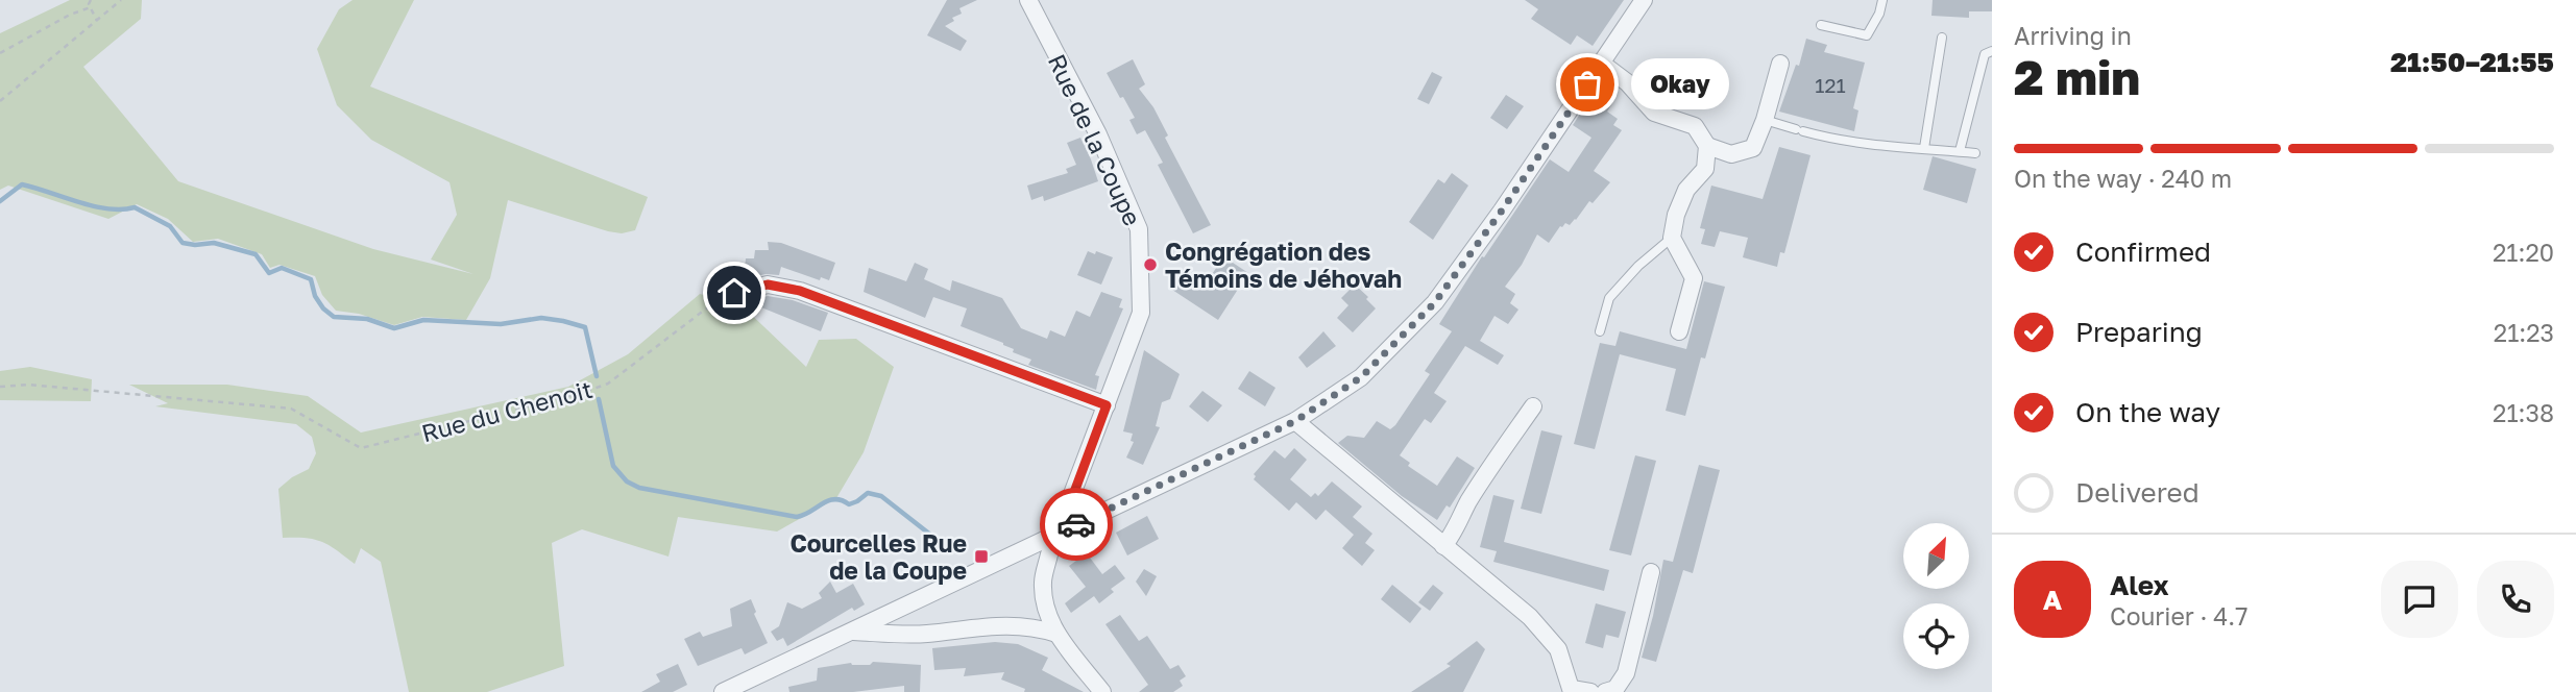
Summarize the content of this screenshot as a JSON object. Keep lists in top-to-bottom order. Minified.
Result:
{"streets":{"street":["Rue de la Coupe"],"path":["Rue du Chenoit"]},"places":{"other":["Okay","Congrégation des Témoins de Jéhovah"],"transit":["Courcelles Rue de la Coupe"]},"house_numbers":["121"],"north":"top right","page":{"heading":["2 min","Arriving in","21:50–21:55"],"panel":["Alex","Courier · 4.7"],"bubble":"Okay","bar":"On the way · 240 m","list":[["Confirmed","21:20"],["Preparing","21:23"],["On the way","21:38"],"Delivered"],"round":"A"}}
